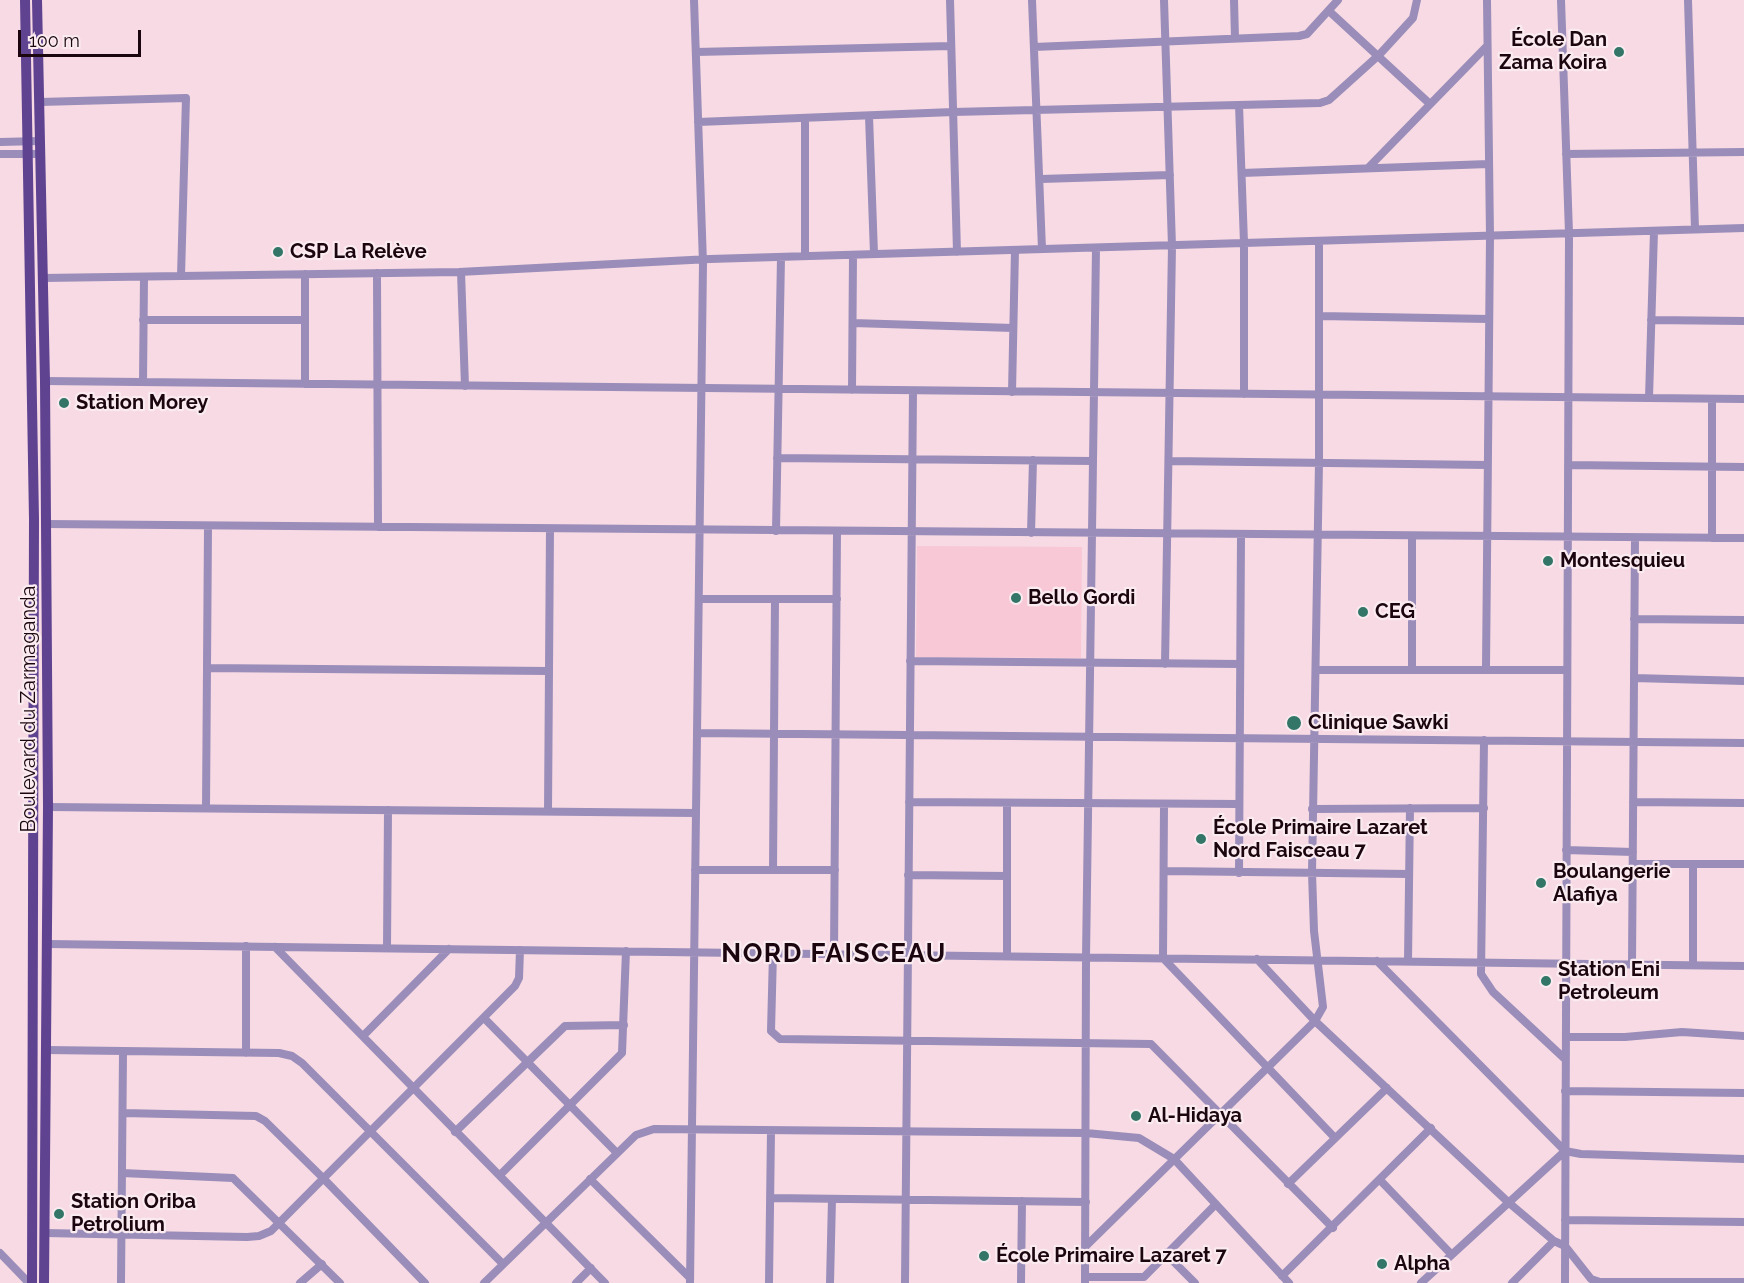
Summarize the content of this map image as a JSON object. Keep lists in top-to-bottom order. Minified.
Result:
{"streets":{"main road":["Boulevard du Zarmaganda"]},"districts":["NORD FAISCEAU"],"places":["École Dan Zama Koira","CSP La Relève","Station Morey","Montesquieu","Bello Gordi","CEG","Clinique Sawki","École Primaire Lazaret Nord Faisceau 7","Boulangerie Alafiya","Station Eni Petroleum","Al-Hidaya","Station Oriba Petrolium","École Primaire Lazaret 7","Alpha"],"scale_bar":"100 m"}
